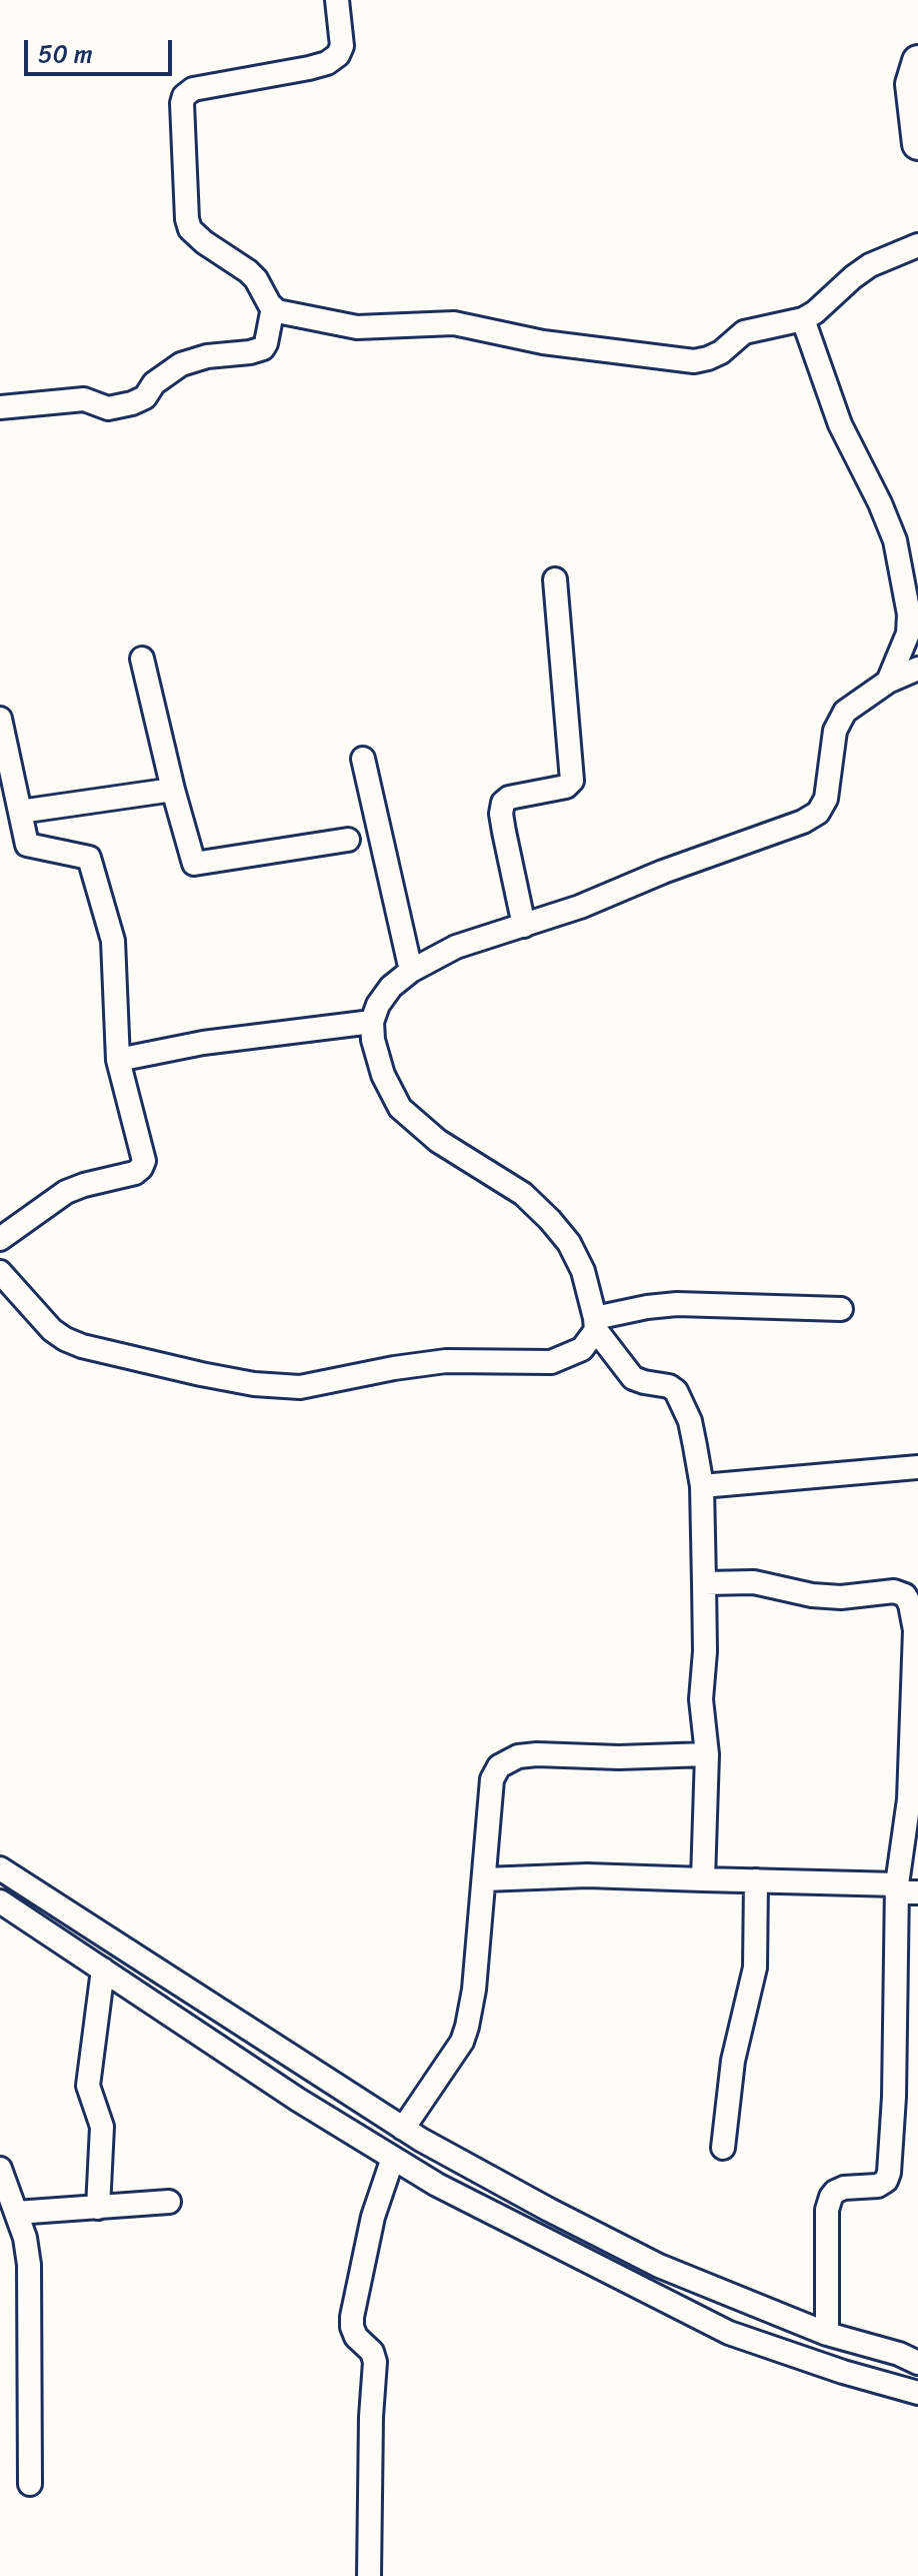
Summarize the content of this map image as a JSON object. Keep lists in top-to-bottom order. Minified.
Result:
{"scale_bar":"50 m"}
